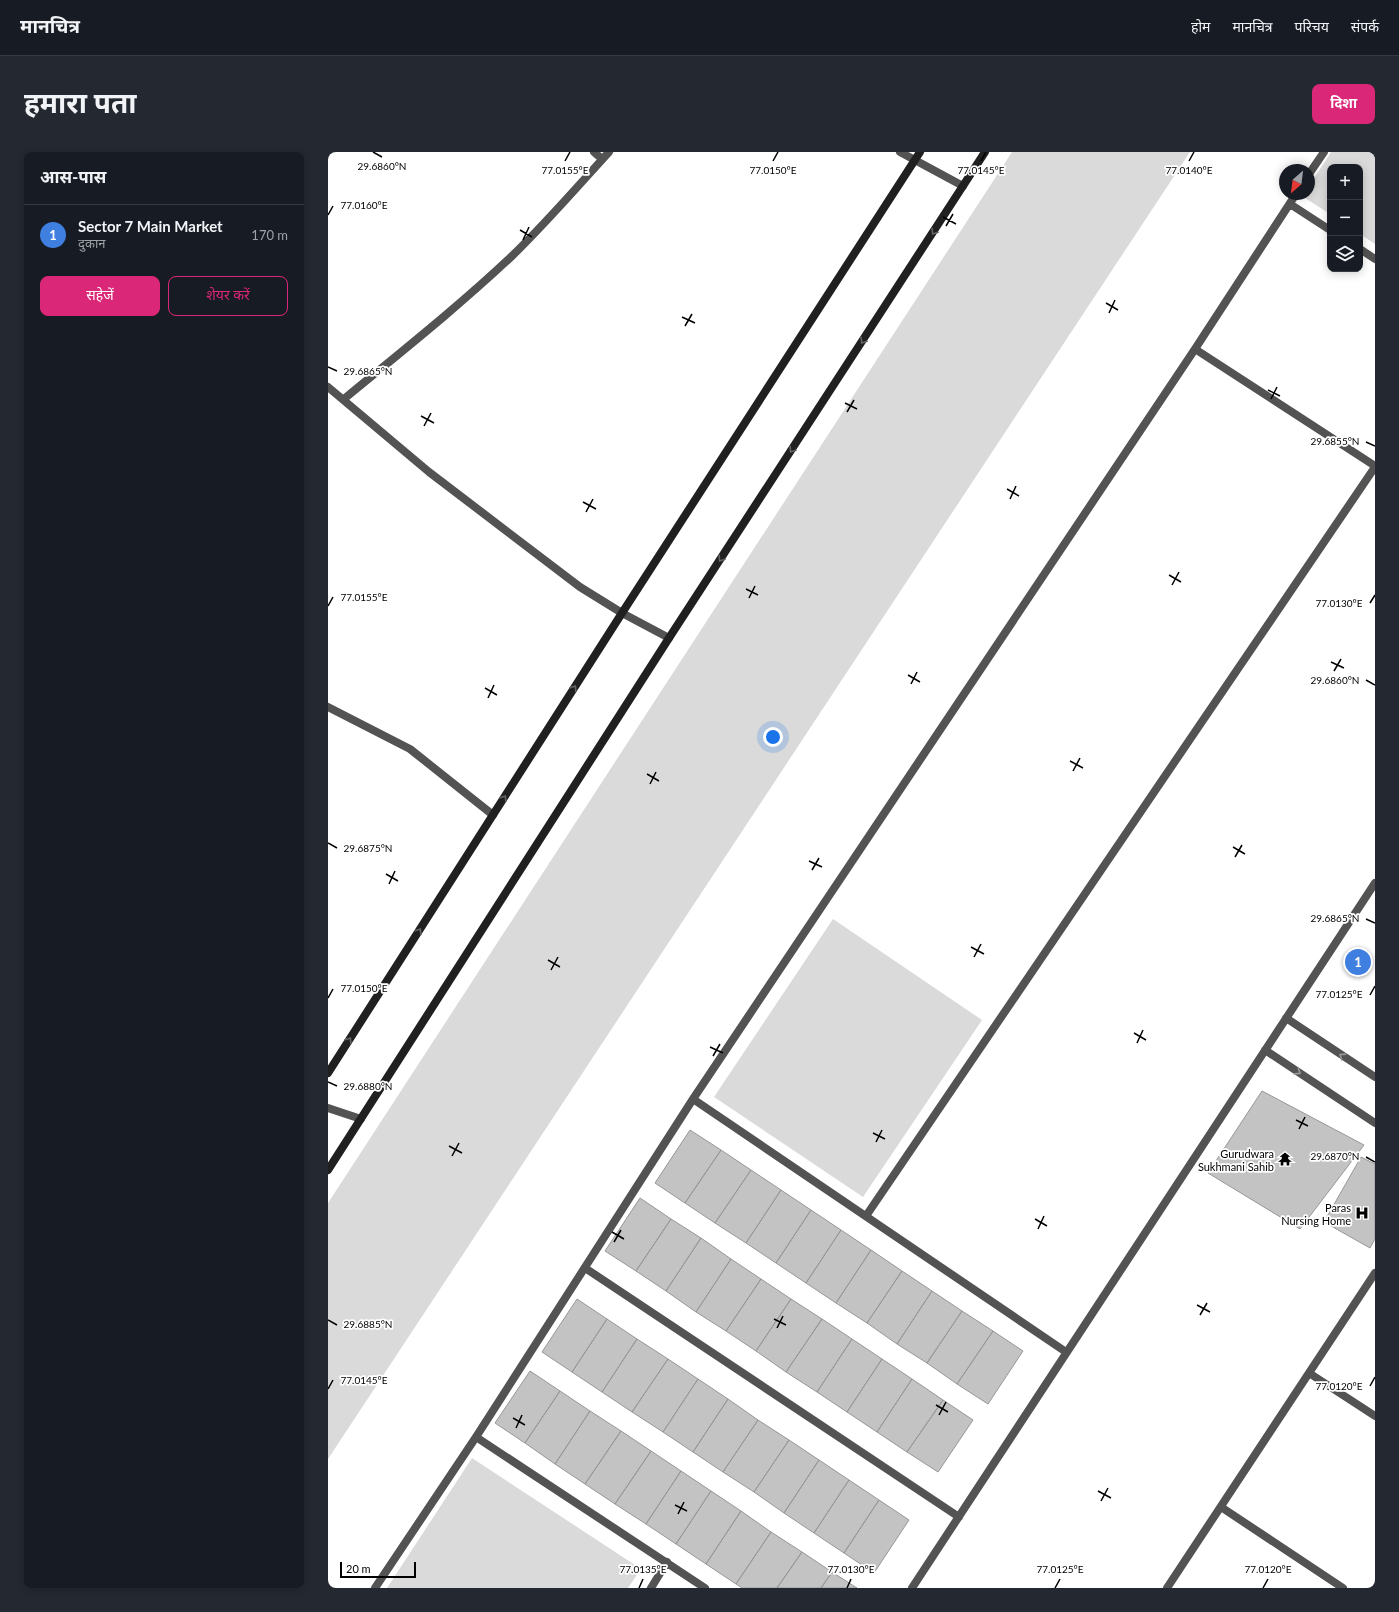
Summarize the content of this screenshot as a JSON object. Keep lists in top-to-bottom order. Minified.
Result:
{"places":{"temple":["Gurudwara Sukhmani Sahib"],"hospital":["Paras Nursing Home"]},"scale_bar":"20 m","north":"bottom left","page":{"header":"मानचित्र","nav":["होम","मानचित्र","परिचय","संपर्क"],"buttons":["दिशा",["सहेजें","शेयर करें"]],"title":"हमारा पता","heading":"आस-पास","map_buttons":["+","−"],"list":[{"mark":"1","name":"Sector 7 Main Market","note":"दुकान","value":"170 m"}],"pins":"1","scale":"20 m"},"coordinates":["29.6860°N","77.0155°E","77.0150°E","77.0145°E","77.0140°E","77.0160°E","29.6865°N","29.6855°N","77.0130°E","29.6875°N","77.0125°E","29.6880°N","29.6870°N","29.6885°N","77.0120°E","77.0135°E"]}
